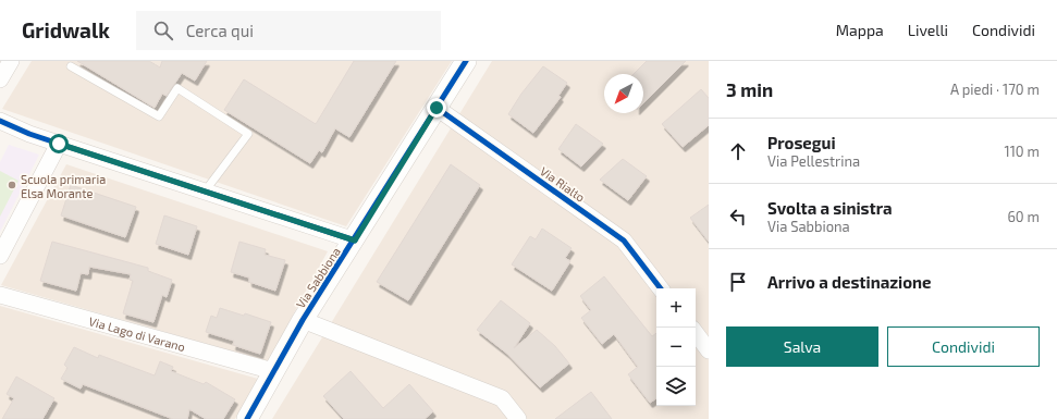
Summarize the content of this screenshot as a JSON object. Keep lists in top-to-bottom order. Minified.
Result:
{"streets":{"street":["Via Rialto","Via Sabbiona","Via Lago di Varano"]},"crossings":[["Via Rialto","Via Sabbiona"],["Via Sabbiona","Via Lago di Varano"]],"places":["Scuola primaria Elsa Morante"],"north":"bottom left","page":{"header":"Gridwalk","search":"Cerca qui","nav":["Mappa","Livelli","Condividi"],"heading":["3 min","A piedi · 170 m"],"list":[["Prosegui","Via Pellestrina","110 m"],["Svolta a sinistra","Via Sabbiona","60 m"],"Arrivo a destinazione"],"map_buttons":["+","−"],"buttons":["Salva","Condividi"]}}
